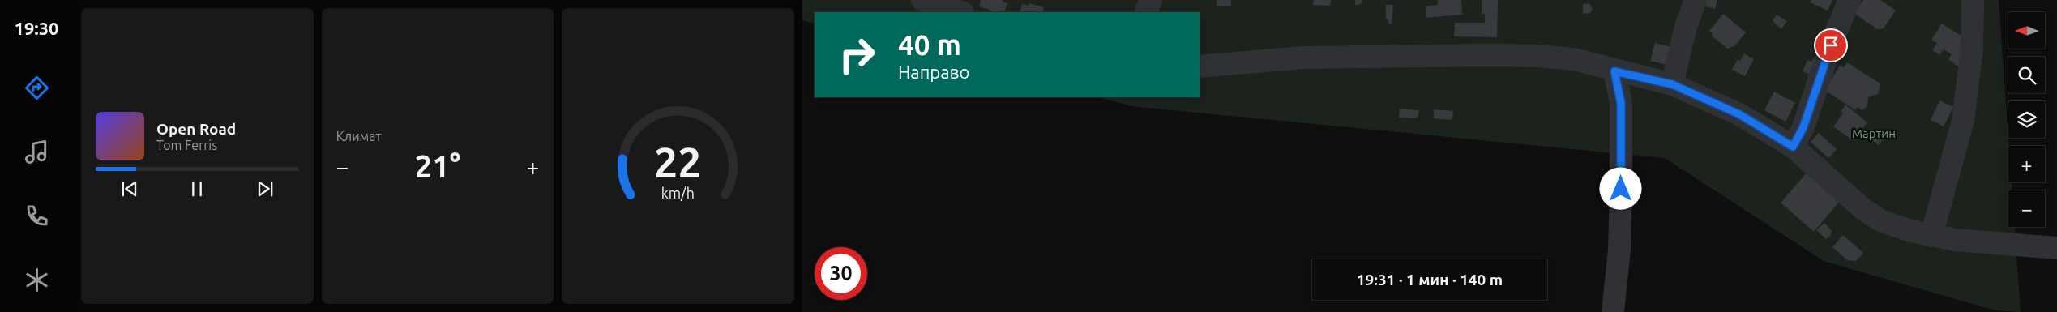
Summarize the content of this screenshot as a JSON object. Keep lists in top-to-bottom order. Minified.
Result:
{"parks":["Мартин"],"north":"left","page":{"tabs":"19:30","tile":"Климат","map_buttons":["+","−"],"turn":["40 m","Направо"],"song":["Open Road","Tom Ferris"],"heat":["−","21°","+"],"limit":"30","trip":"19:31 · 1 мин · 140 m","gauge":["22","km/h"]}}
